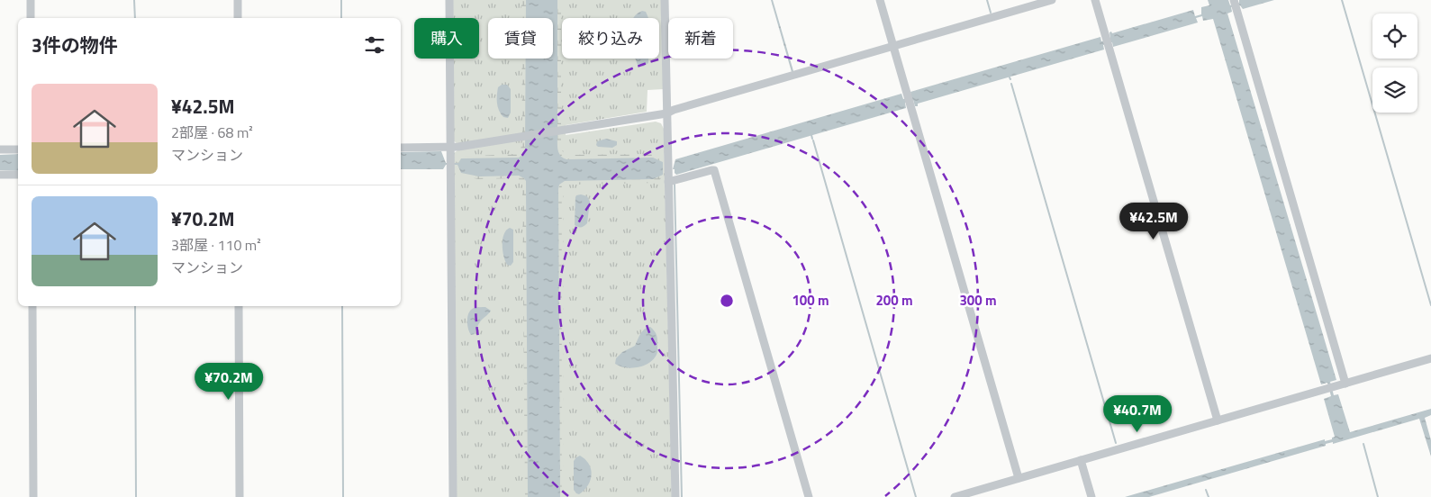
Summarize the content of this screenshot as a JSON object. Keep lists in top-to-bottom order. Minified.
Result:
{"page":{"chip":["購入","賃貸","絞り込み","新着"],"heading":"3件の物件","list":[{"name":"¥42.5M","note":"2部屋 · 68 m² · マンション"},{"name":"¥70.2M","note":"3部屋 · 110 m² · マンション"}],"price":["¥42.5M","¥70.2M","¥40.7M"]},"rings":["100 m","200 m","300 m"]}
